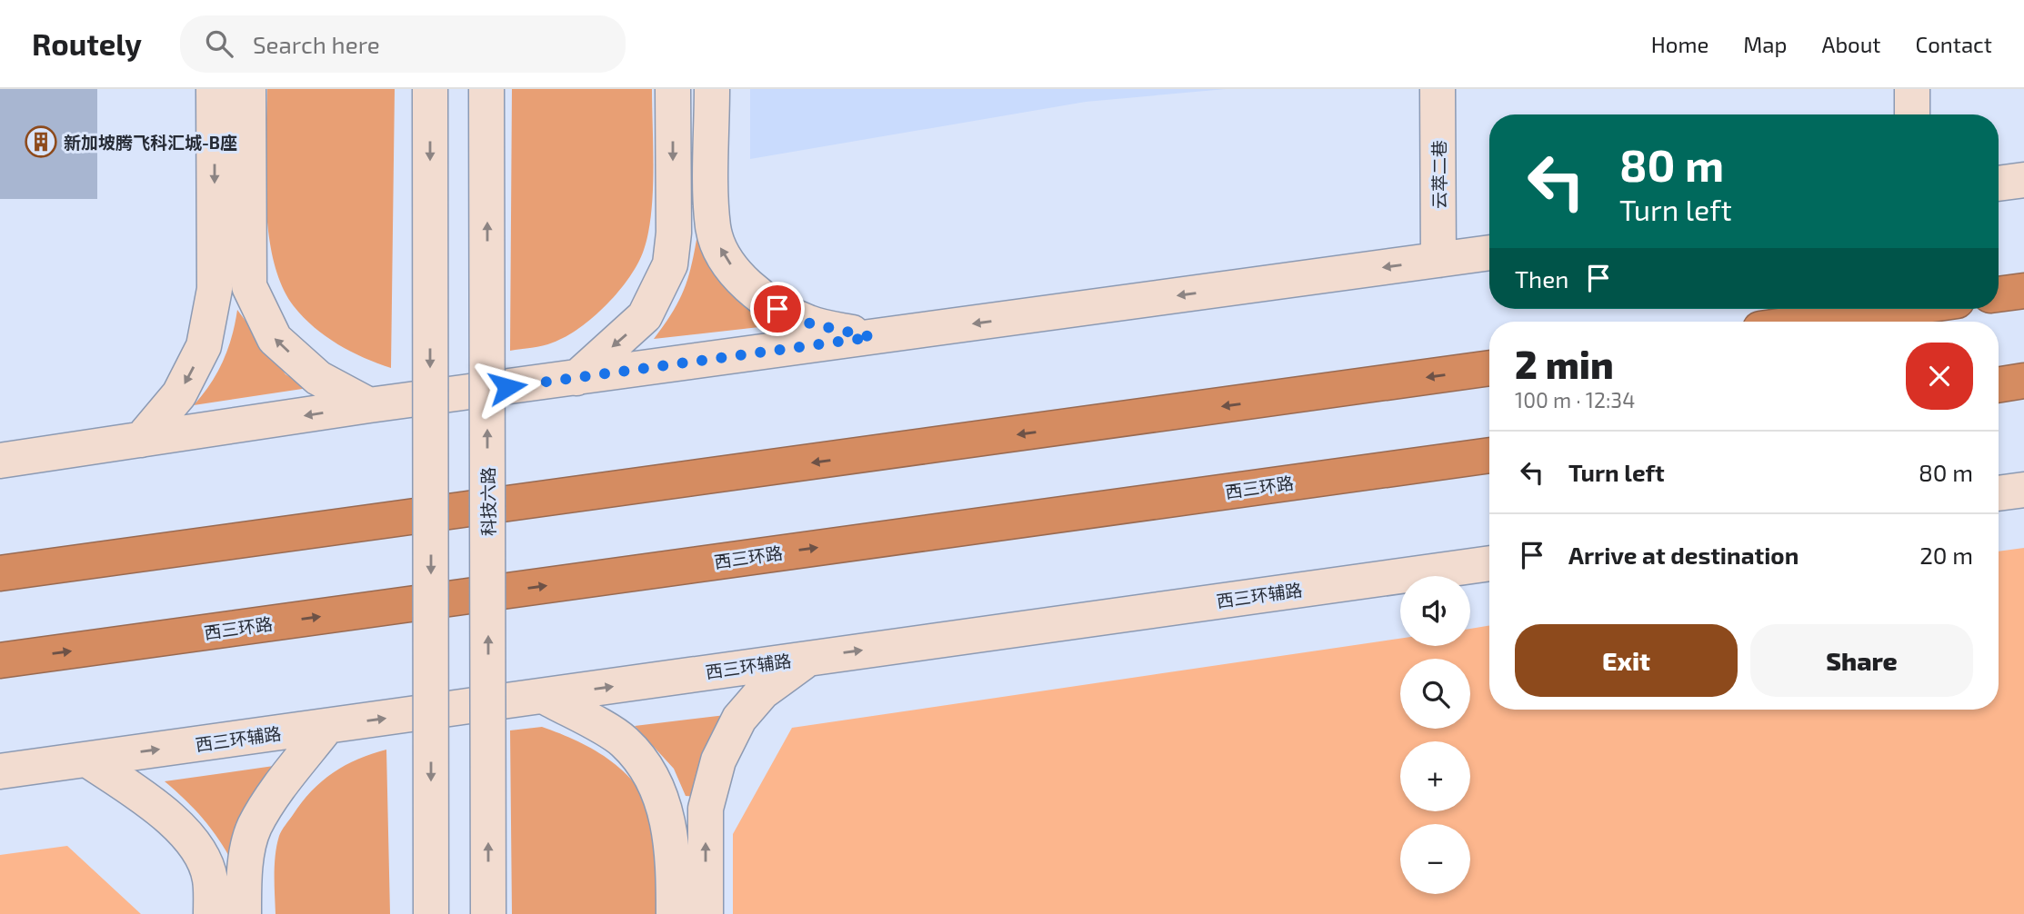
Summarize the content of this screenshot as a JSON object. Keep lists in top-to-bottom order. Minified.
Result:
{"streets":{"highway":["西三环路"],"main road":["云萃二巷","科技六路","西三环辅路"]},"places":{"building":["新加坡腾飞科汇城-B座"]},"page":{"header":"Routely","search":"Search here","nav":["Home","Map","About","Contact"],"turn":["80 m","Turn left"],"then":"Then","heading":["2 min","100 m · 12:34"],"list":[{"name":"Turn left","value":"80 m"},{"name":"Arrive at destination","value":"20 m"}],"map_buttons":["+","−"],"buttons":["Exit","Share"]}}
